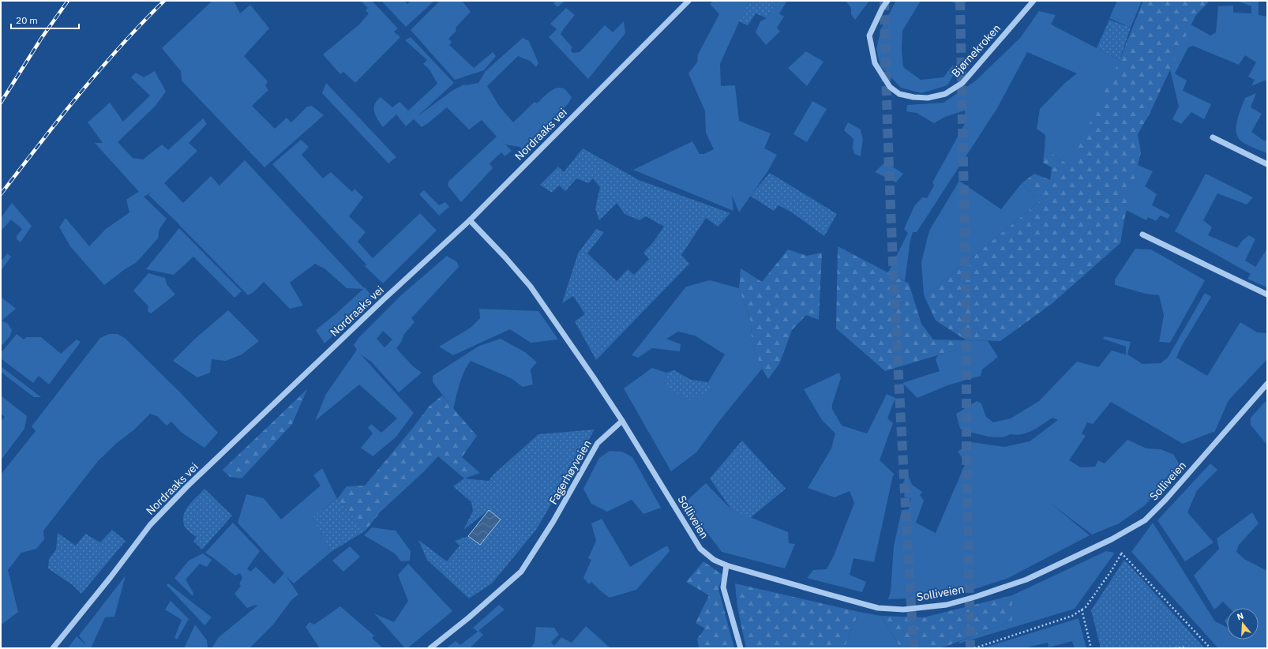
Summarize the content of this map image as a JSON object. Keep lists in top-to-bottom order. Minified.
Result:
{"streets":{"street":["Bjørnekroken","Nordraaks vei","Fagerhøyveien","Solliveien"]},"crossings":[["Fagerhøyveien","Solliveien"]],"scale_bar":"20 m","north":"top"}
